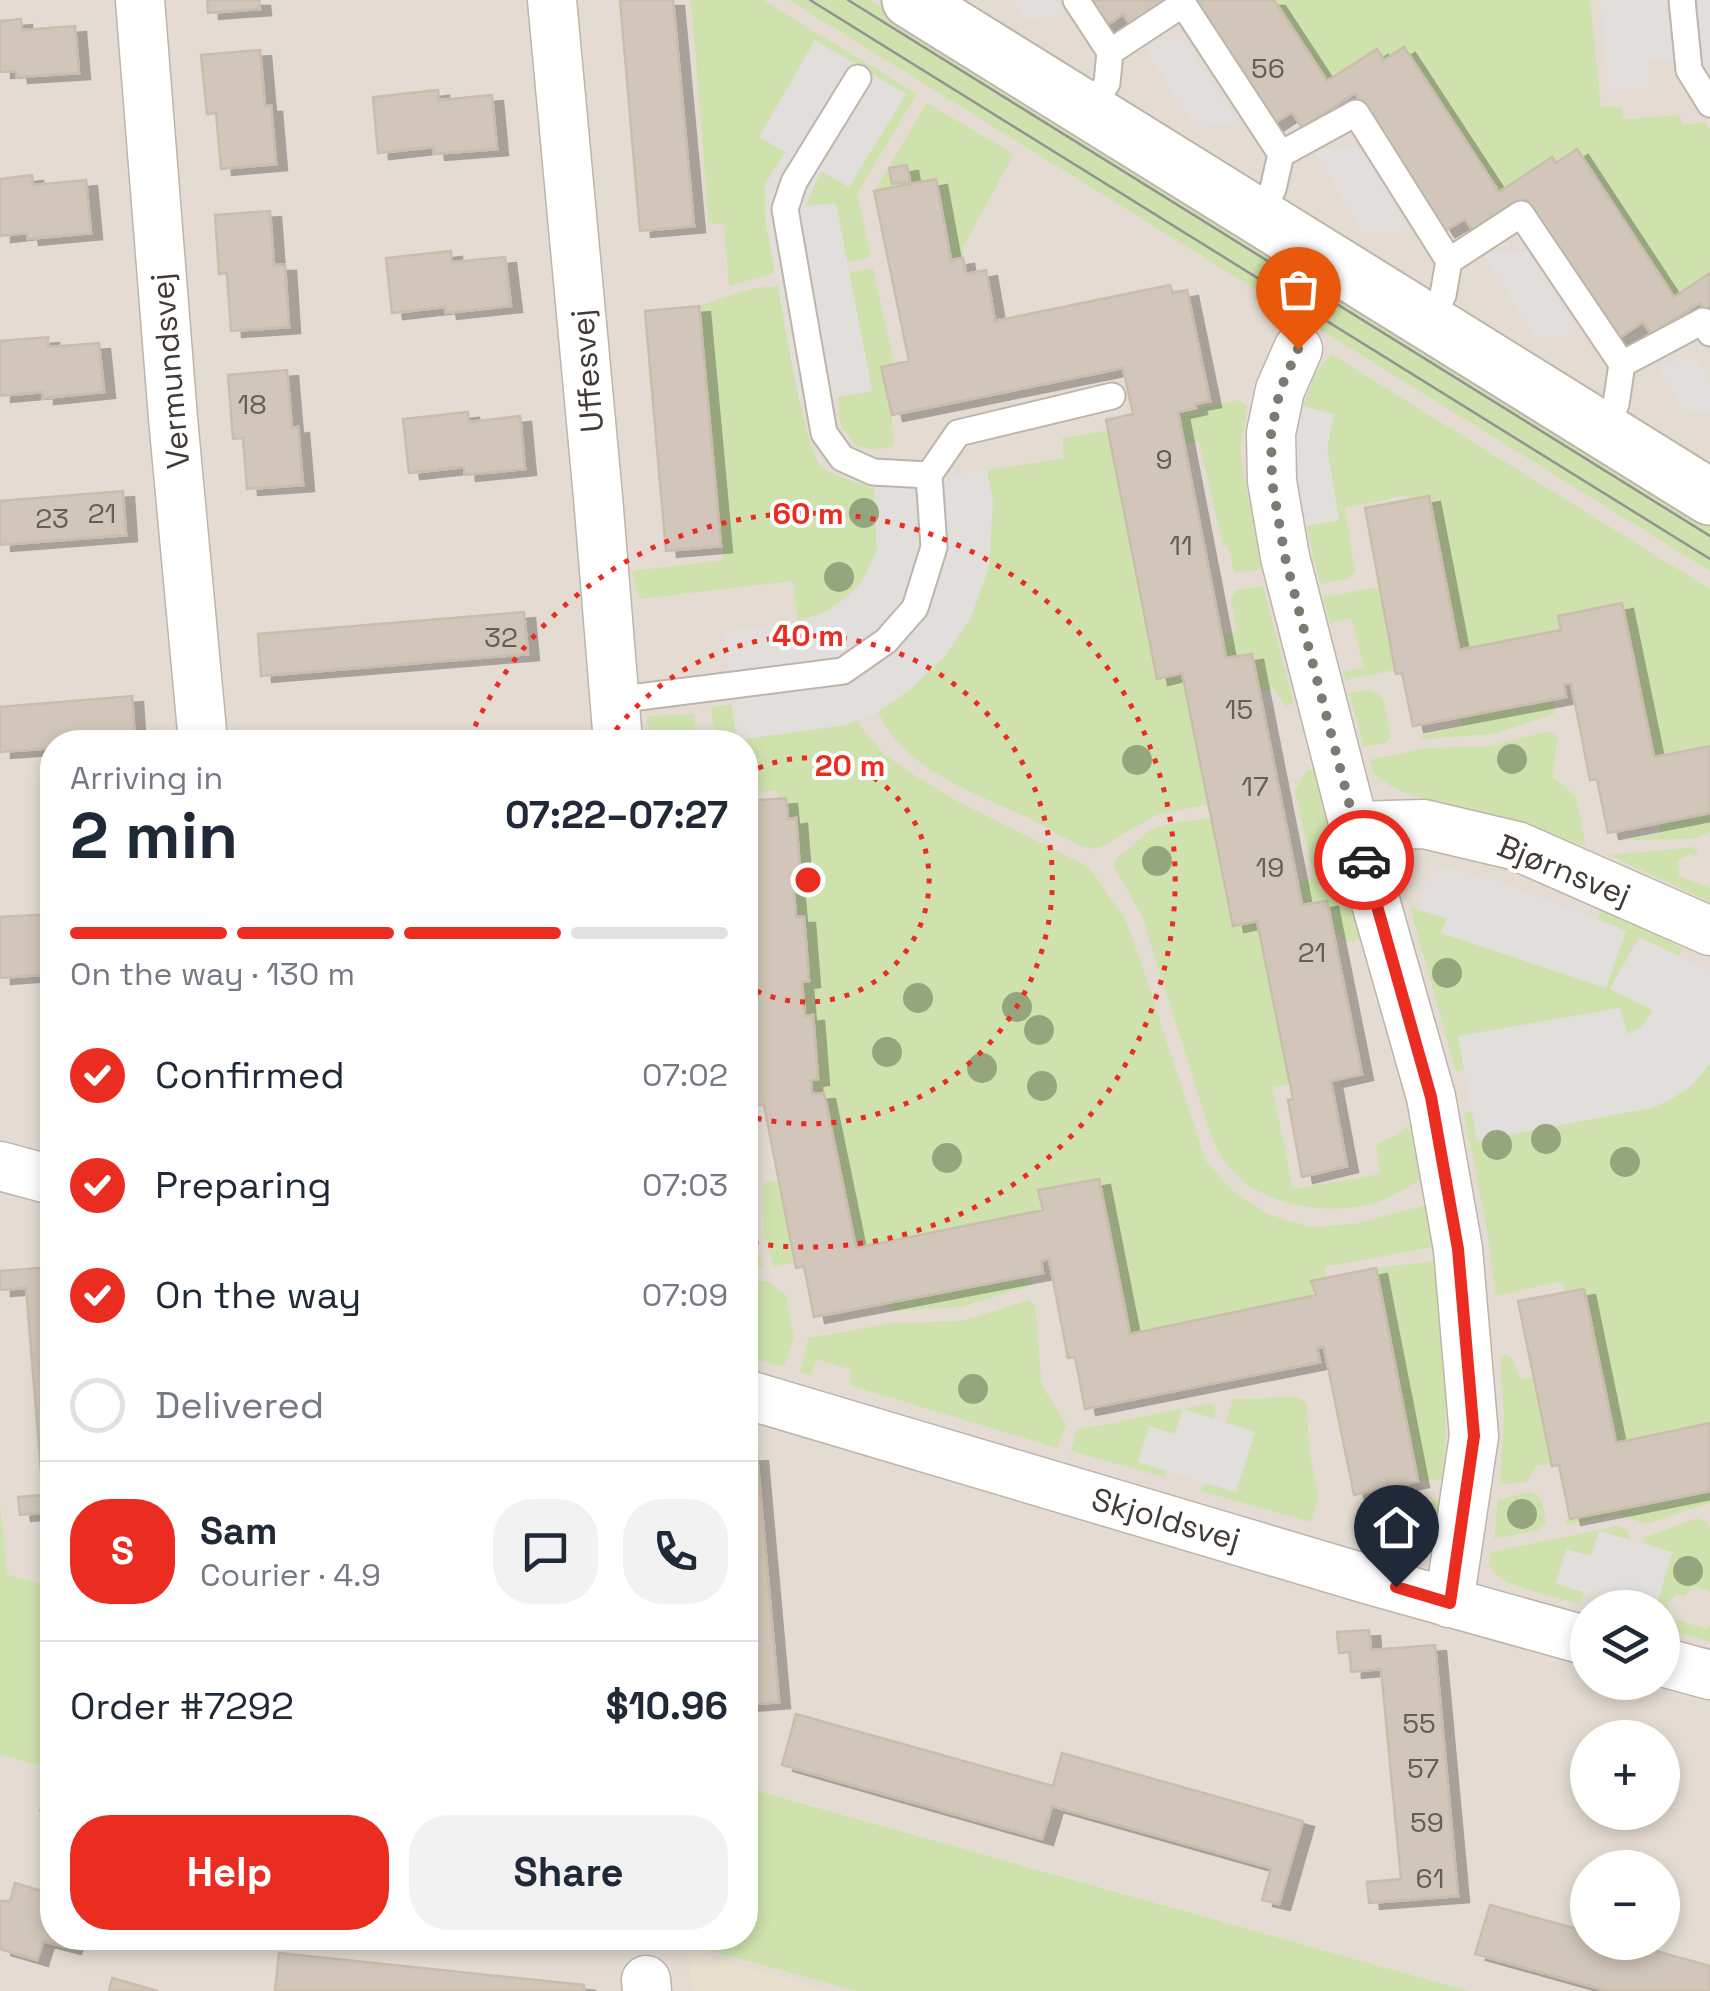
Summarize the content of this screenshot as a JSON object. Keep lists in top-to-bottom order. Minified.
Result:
{"streets":{"street":["Vermundsvej","Uffesvej","Bjørnsvej","Skjoldsvej"]},"house_numbers":["56","18","9","21","23","11","32","15","17","19","21","55","57","59","61"],"page":{"heading":["2 min","Arriving in","07:22–07:27"],"panel":["Sam","Courier · 4.9","Order #7292","$10.96"],"bar":"On the way · 130 m","list":[["Confirmed","07:02"],["Preparing","07:03"],["On the way","07:09"],"Delivered"],"round":"S","map_buttons":["+","−"],"buttons":["Help","Share"]},"rings":["60 m","40 m","20 m"]}
